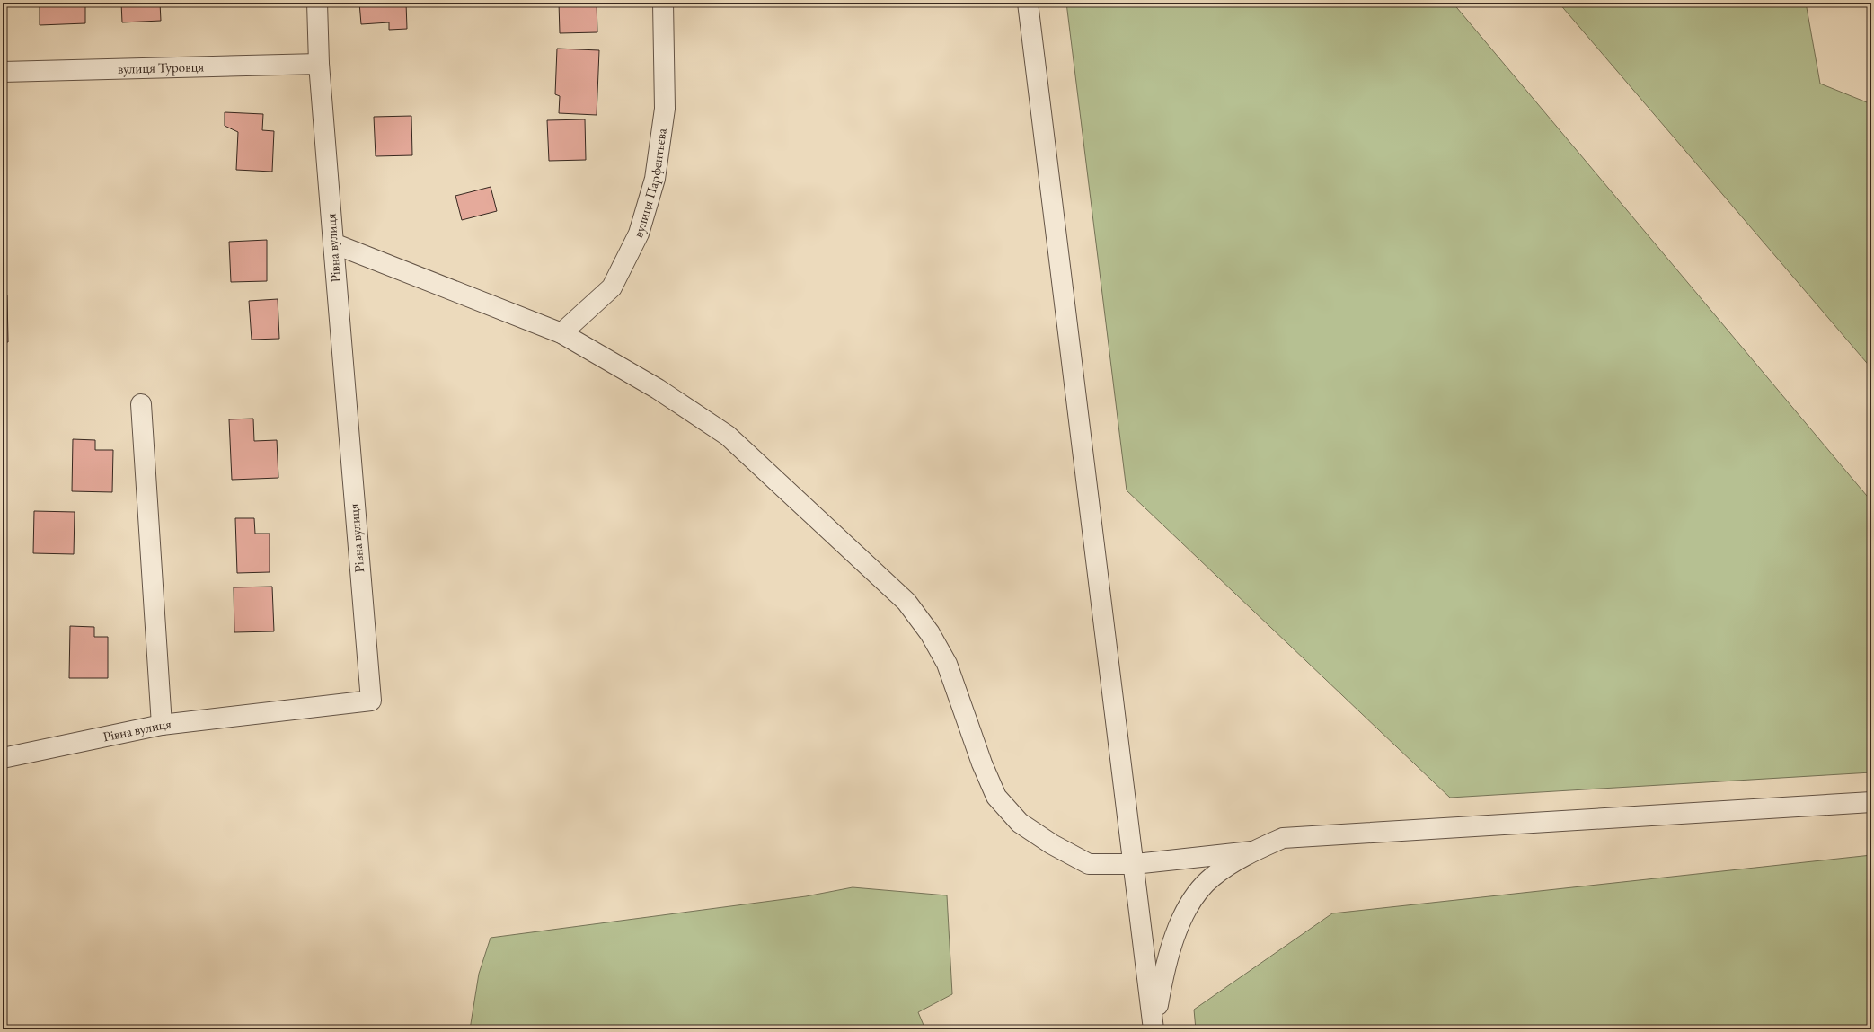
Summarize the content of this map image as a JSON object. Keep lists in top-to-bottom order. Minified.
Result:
{"streets":{"street":["вулиця Туровця","вулиця Парфентьєва","Рівна вулиця"]},"crossings":[["вулиця Туровця","Рівна вулиця"]]}
